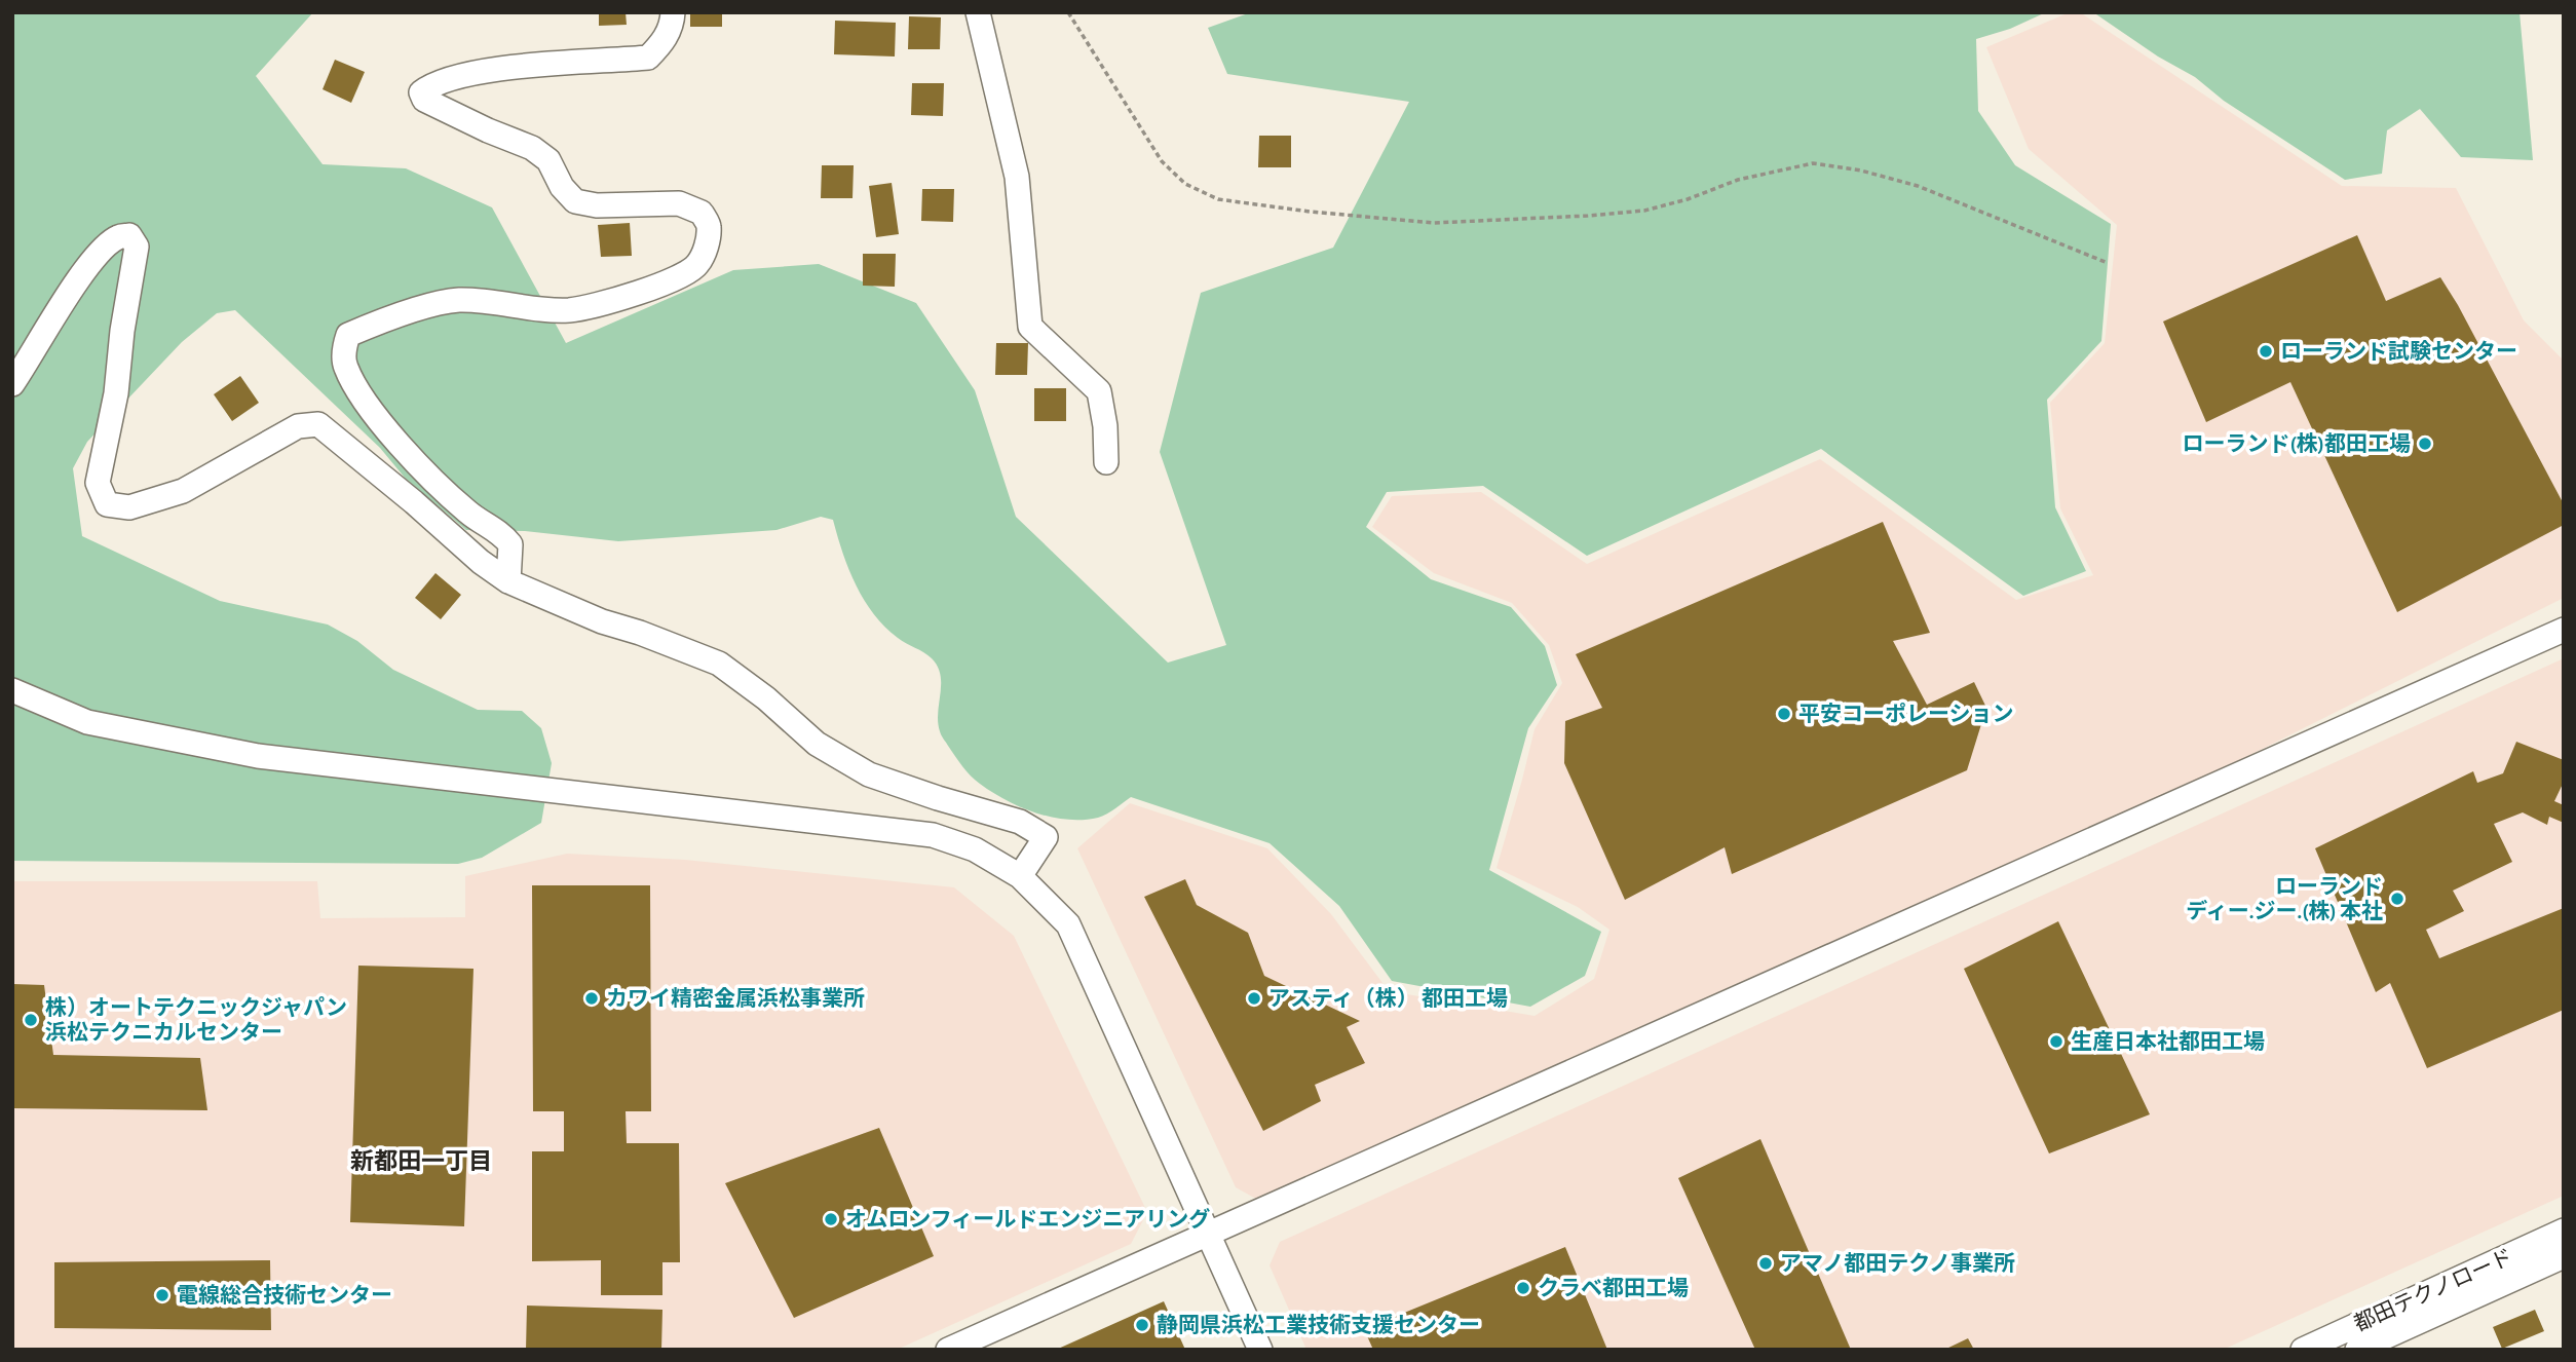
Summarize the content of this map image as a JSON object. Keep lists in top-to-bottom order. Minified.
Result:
{"streets":{"street":["都田テクノロード"]},"districts":["新都田一丁目"],"places":["ローランド試験センター","ローランド(株)都田工場","平安コーポレーション","ローランド ディー.ジー.(株) 本社","カワイ精密金属浜松事業所","アスティ（株） 都田工場","株）オートテクニックジャパン 浜松テクニカルセンター","生産日本社都田工場","オムロンフィールドエンジニアリング","アマノ都田テクノ事業所","クラベ都田工場","電線総合技術センター","静岡県浜松工業技術支援センター"]}
